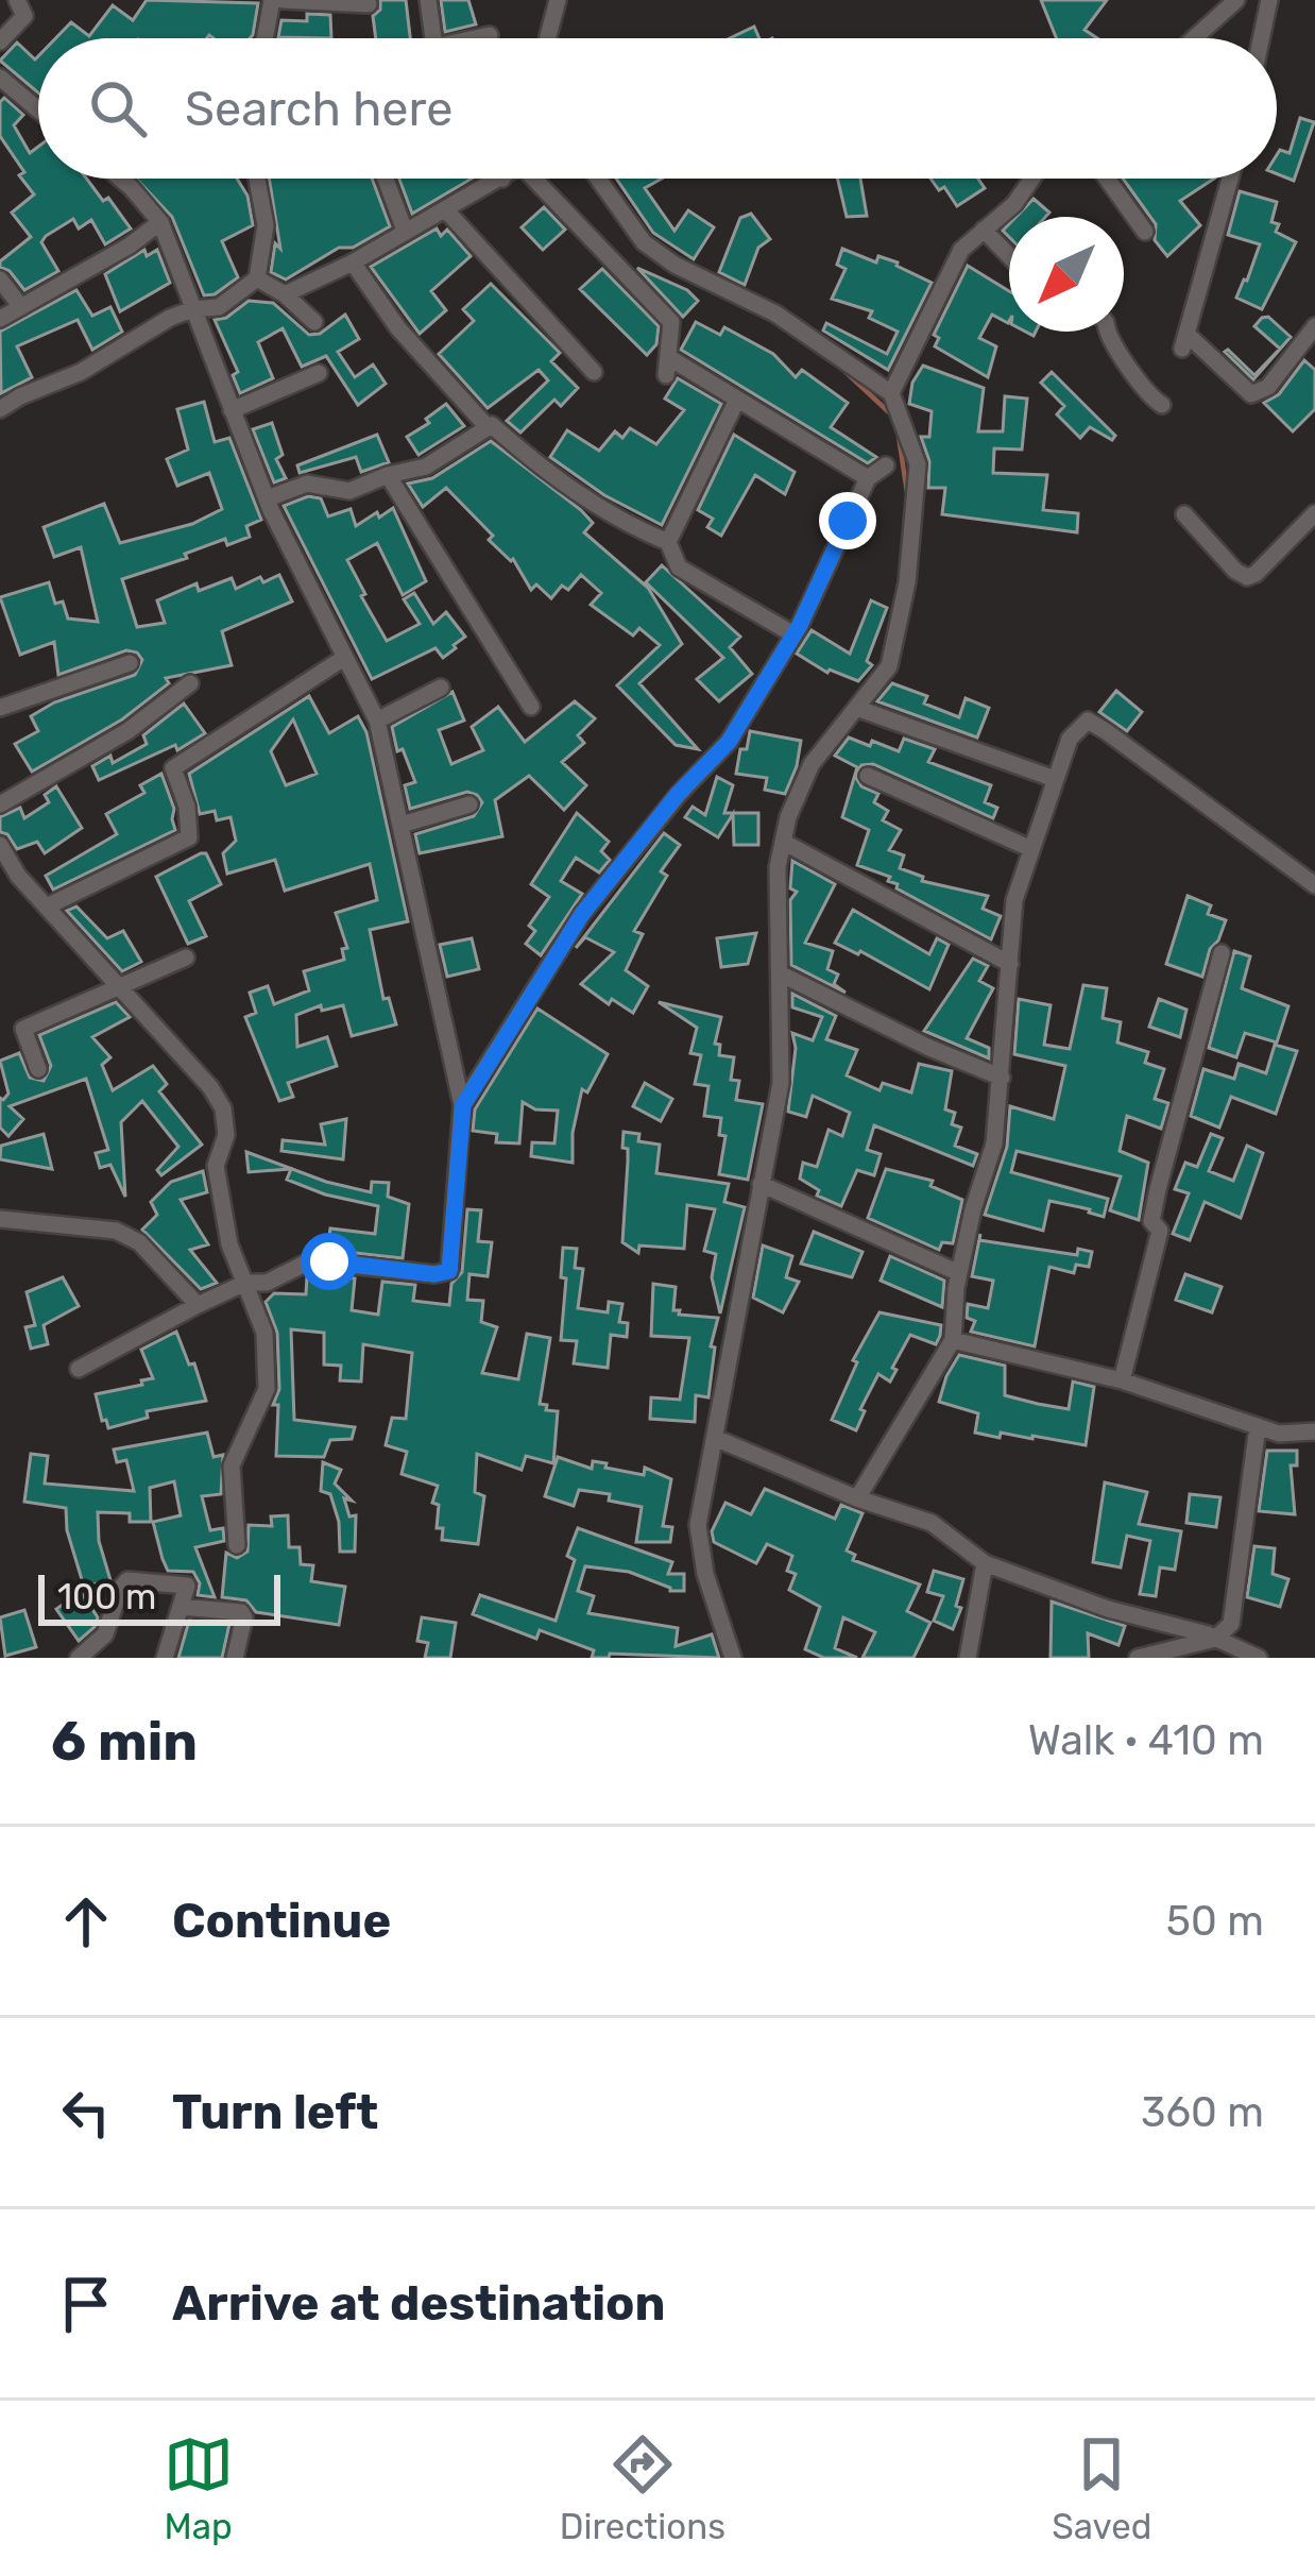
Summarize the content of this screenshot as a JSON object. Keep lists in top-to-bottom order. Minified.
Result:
{"scale_bar":"100 m","north":"bottom left","page":{"search":"Search here","scale":"100 m","heading":["6 min","Walk · 410 m"],"list":[["Continue","50 m"],["Turn left","360 m"],"Arrive at destination"],"nav":["Map","Directions","Saved"]}}
